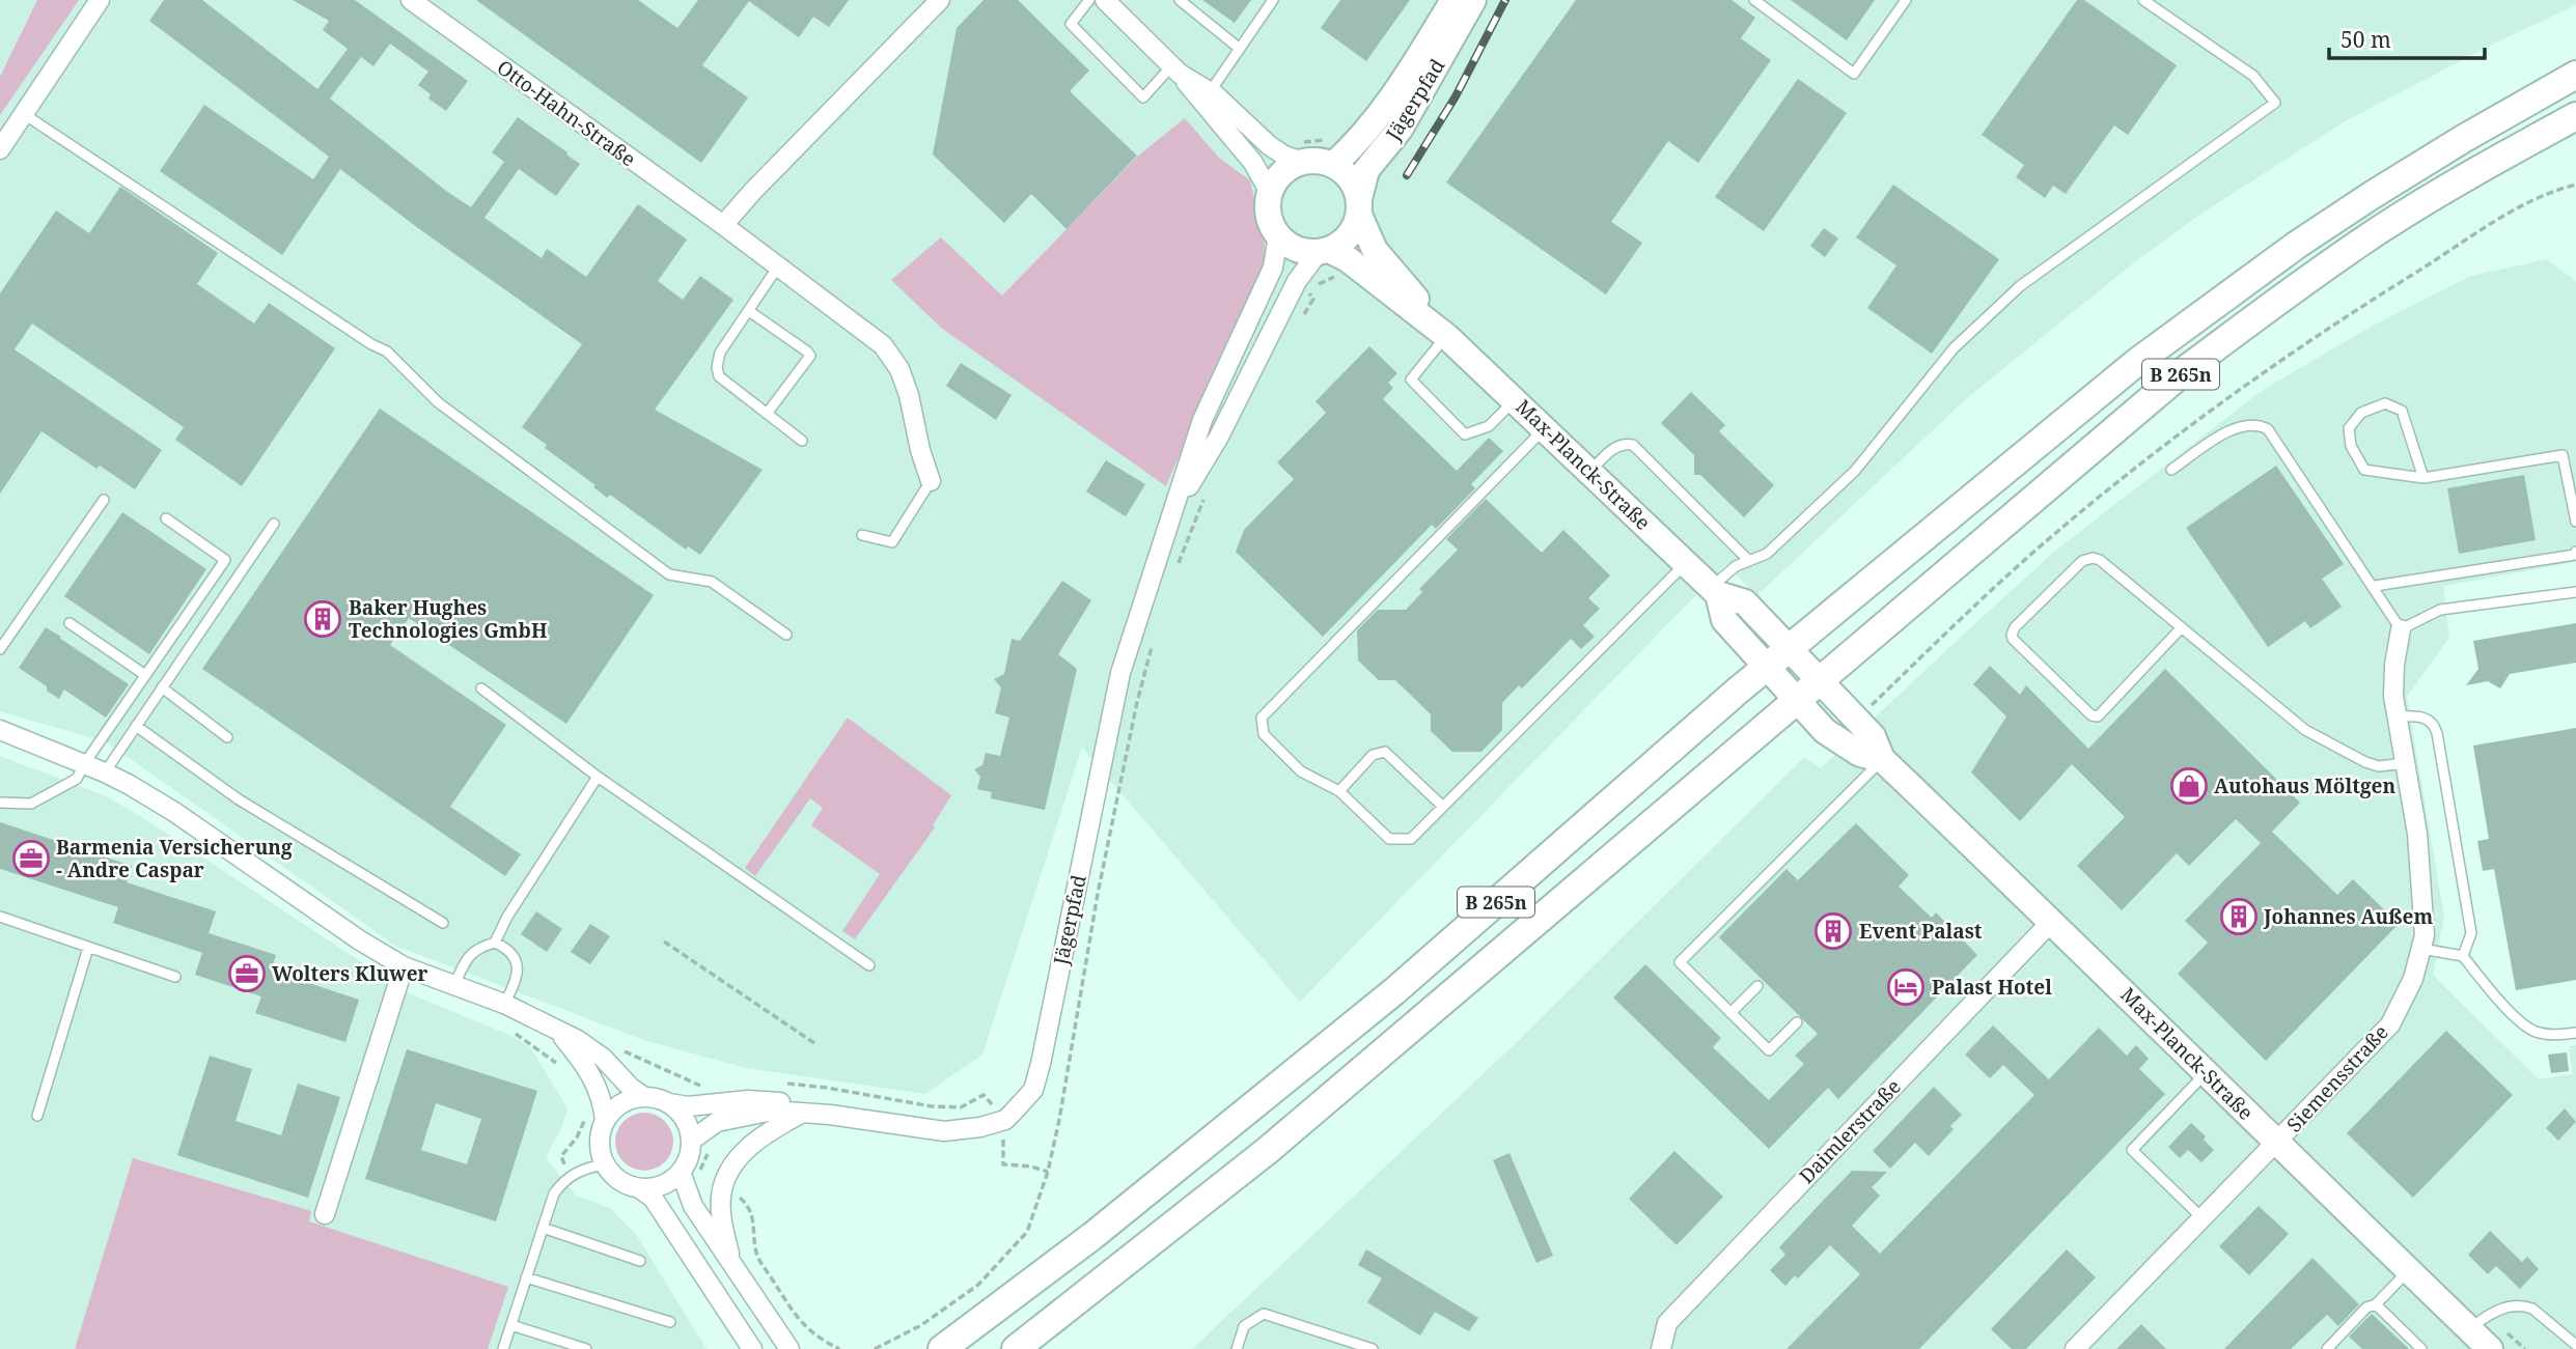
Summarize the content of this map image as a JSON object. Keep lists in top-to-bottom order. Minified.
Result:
{"streets":{"main road":["Jägerpfad","B 265n","Max-Planck-Straße"],"street":["Otto-Hahn-Straße","Siemensstraße","Daimlerstraße"]},"crossings":[["Jägerpfad","Max-Planck-Straße"],["B 265n","Max-Planck-Straße"],["Max-Planck-Straße","Siemensstraße"],["Max-Planck-Straße","Daimlerstraße"]],"places":{"building":["Baker Hughes Technologies GmbH","Johannes Außem","Event Palast"],"shop":["Autohaus Möltgen"],"office":["Barmenia Versicherung - Andre Caspar","Wolters Kluwer"],"hotel":["Palast Hotel"]},"scale_bar":"50 m"}
